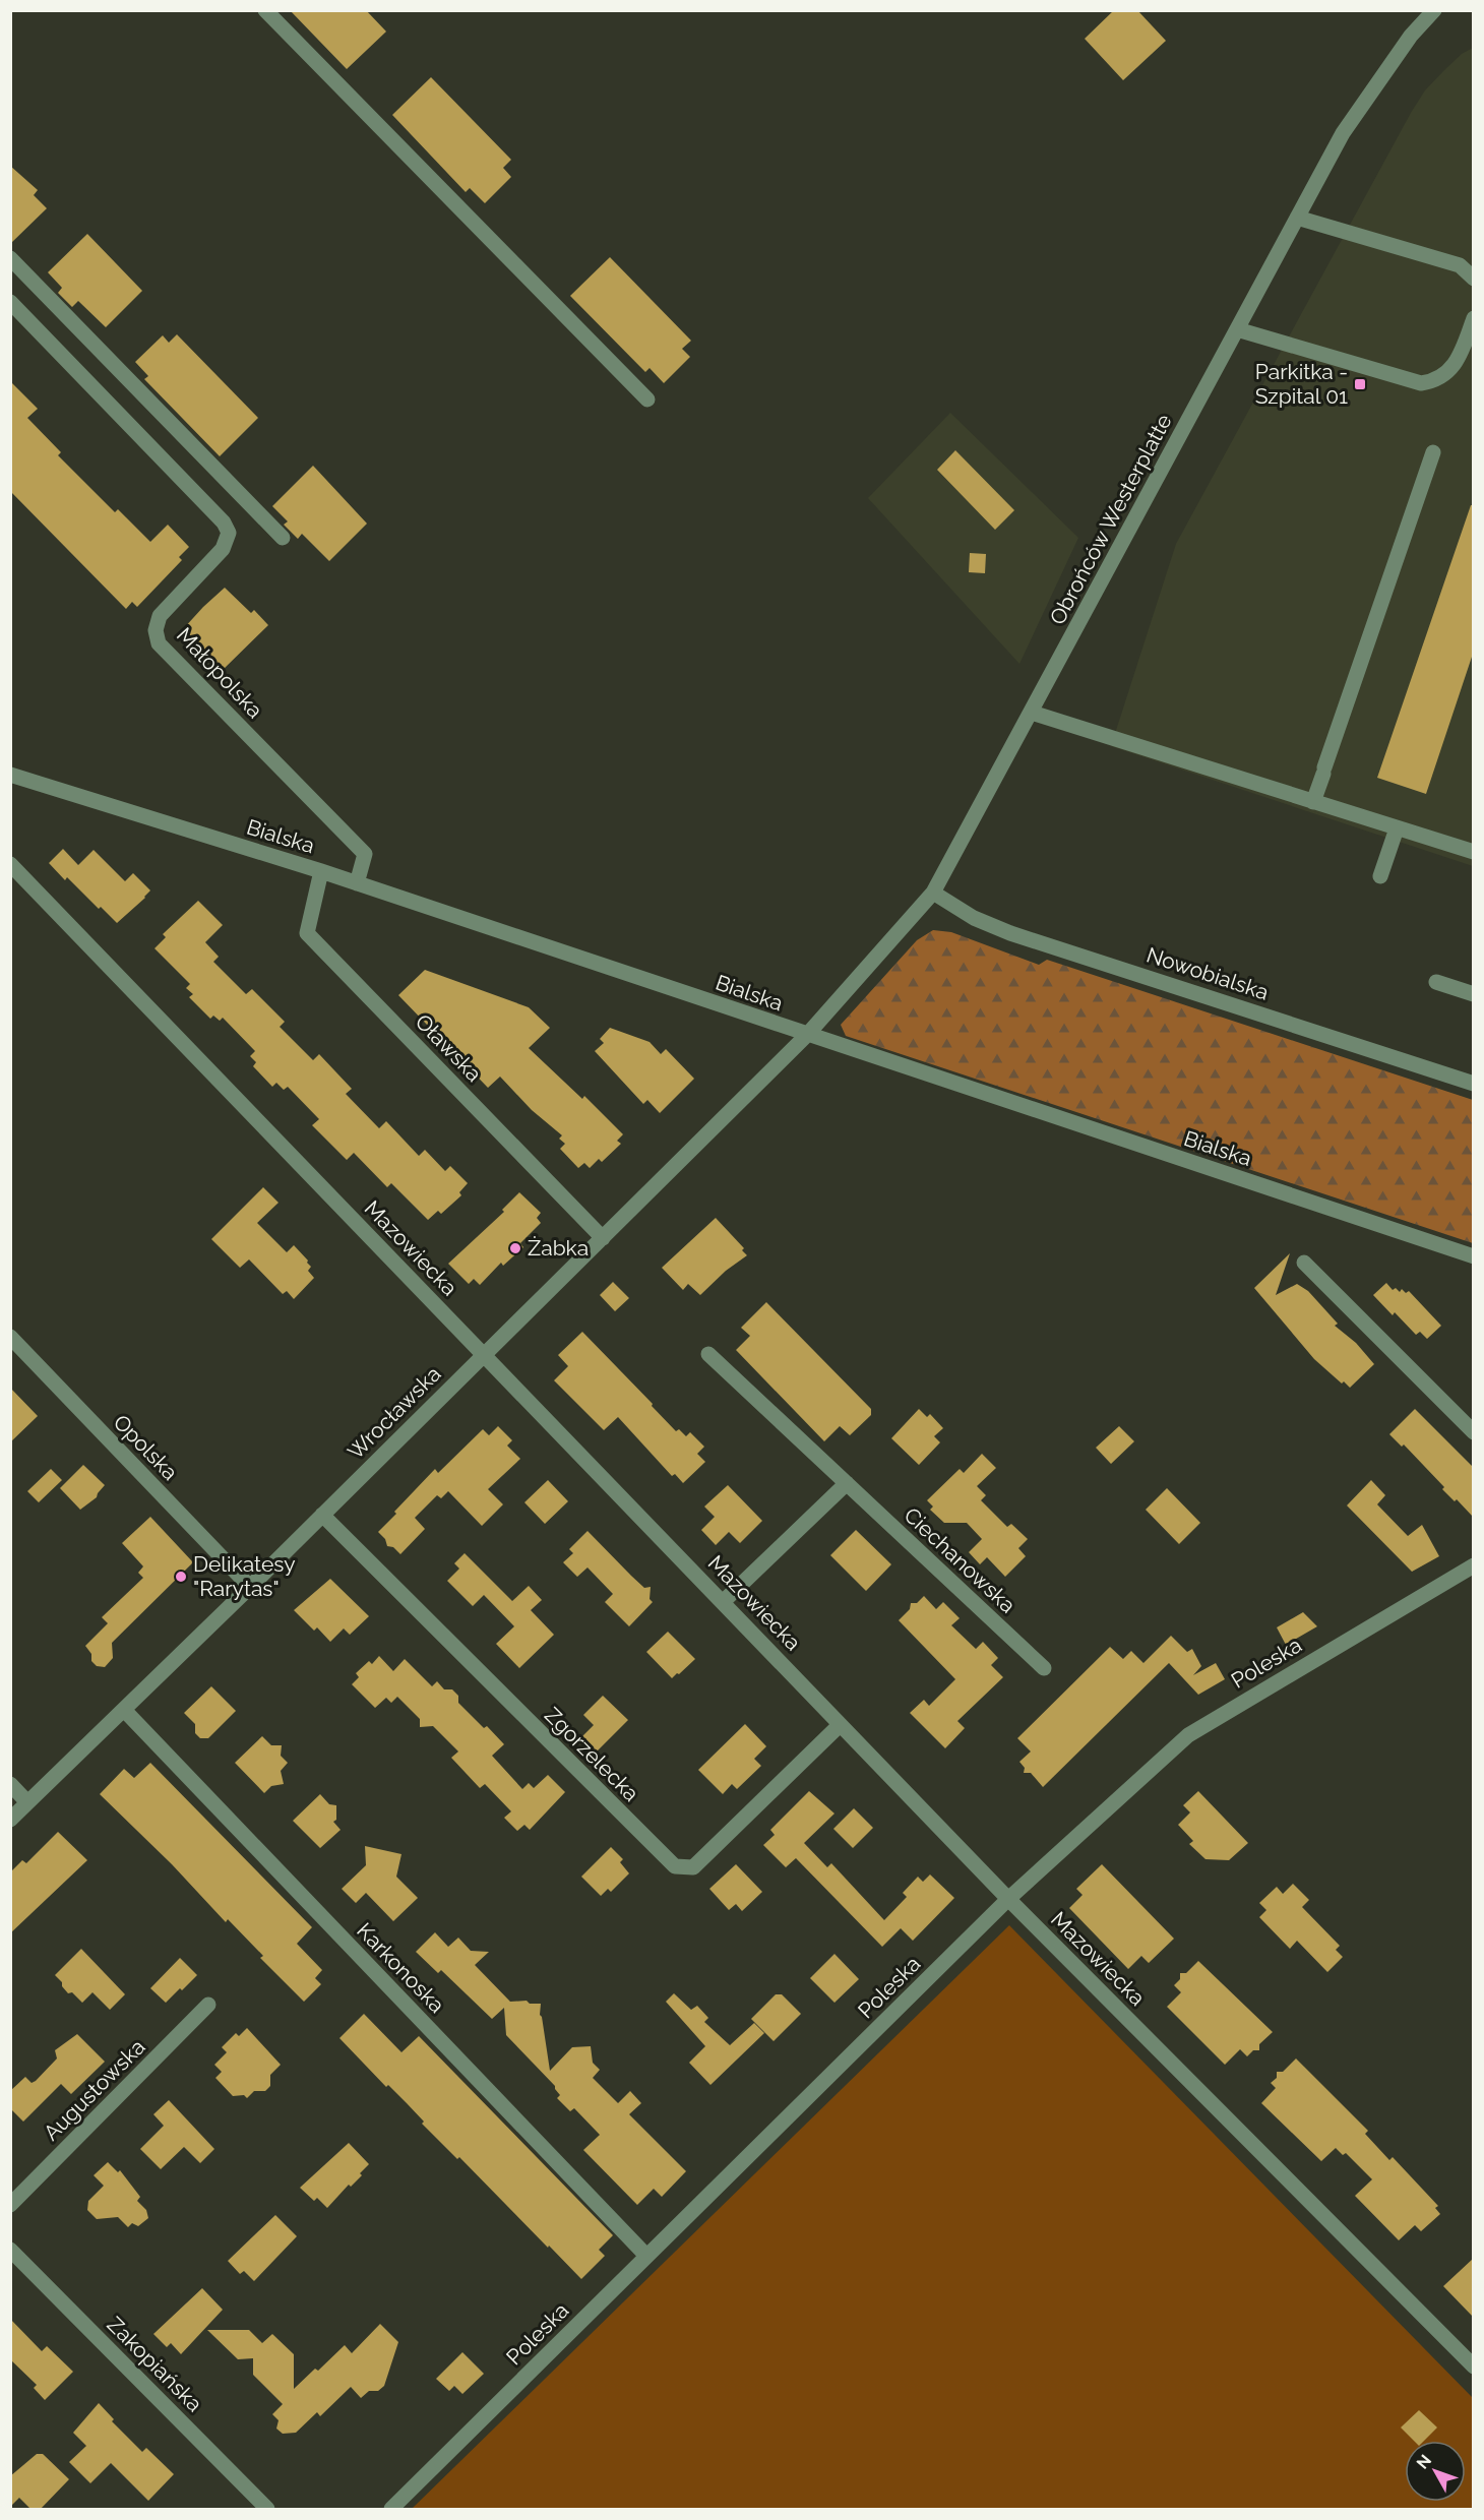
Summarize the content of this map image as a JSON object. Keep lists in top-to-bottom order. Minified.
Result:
{"streets":{"street":["Obrońców Westerplatte","Małopolska","Bialska","Nowobialska","Oławska","Mazowiecka","Wrocławska","Opolska","Ciechanowska","Poleska","Zgorzelecka","Karkonoska","Augustowska","Zakopiańska"]},"crossings":[["Obrońców Westerplatte","Bialska"],["Obrońców Westerplatte","Nowobialska"],["Obrońców Westerplatte","Wrocławska"],["Małopolska","Bialska"],["Bialska","Oławska"],["Bialska","Wrocławska"],["Oławska","Wrocławska"],["Mazowiecka","Wrocławska"],["Mazowiecka","Poleska"],["Mazowiecka","Zgorzelecka"],["Wrocławska","Opolska"],["Wrocławska","Zgorzelecka"],["Wrocławska","Karkonoska"],["Poleska","Karkonoska"]],"places":{"transit":["Parkitka - Szpital 01"],"other":["Żabka","Delikatesy \"Rarytas\""]},"north":"top left"}
